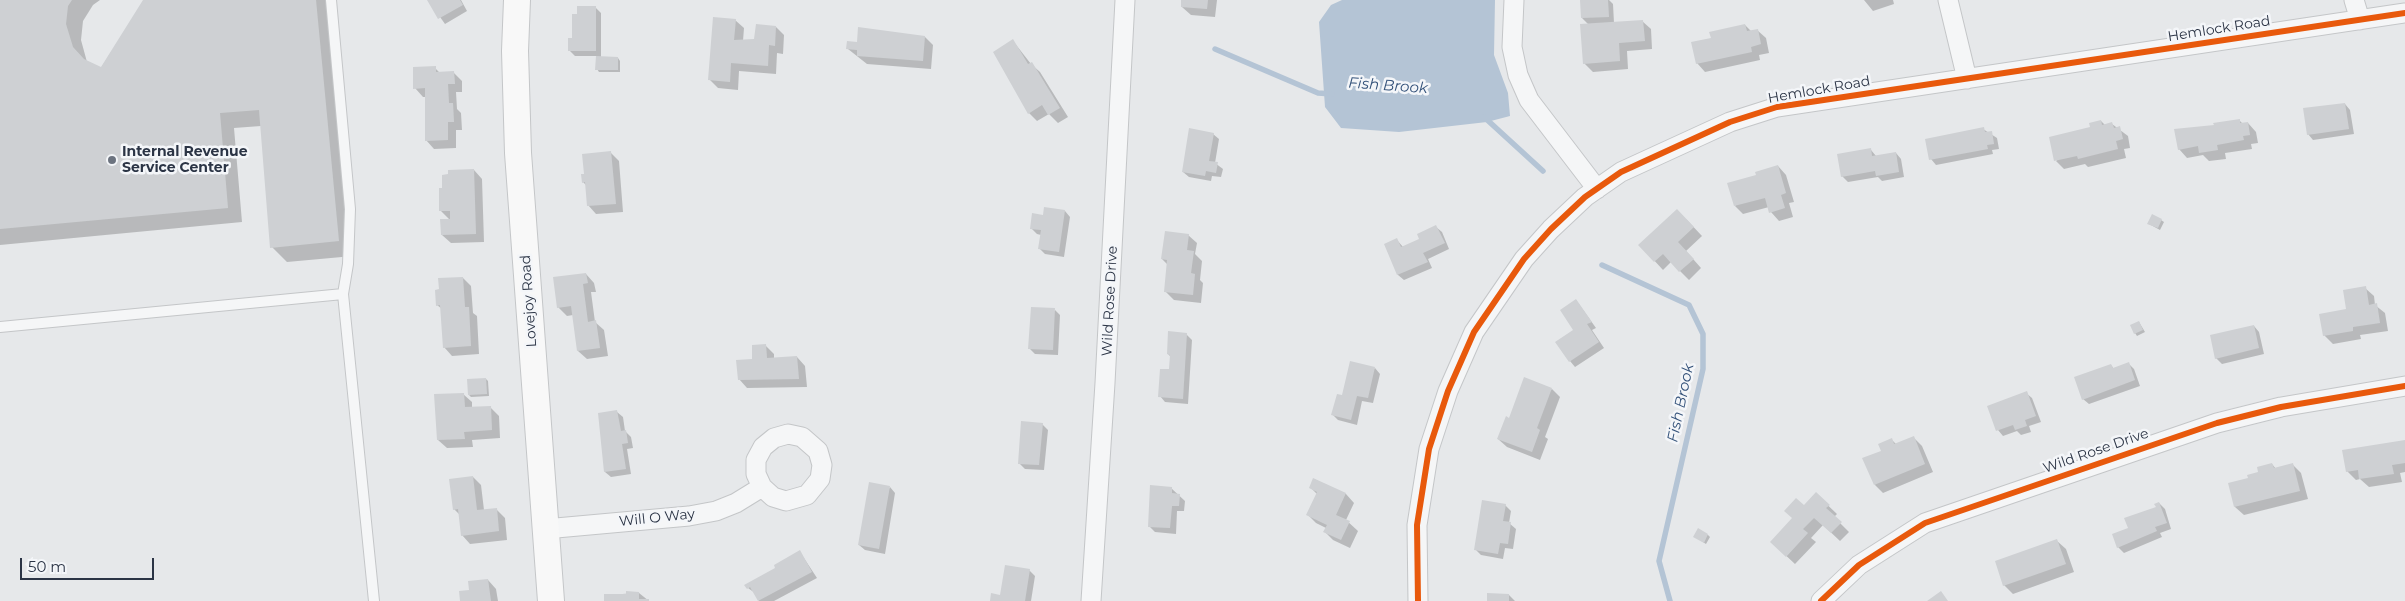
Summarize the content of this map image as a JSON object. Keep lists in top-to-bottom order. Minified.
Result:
{"streets":{"main road":["Lovejoy Road"],"street":["Hemlock Road","Wild Rose Drive","Will O Way"]},"crossings":[["Lovejoy Road","Will O Way"]],"water":["Fish Brook"],"places":["Internal Revenue Service Center"],"scale_bar":"50 m"}
